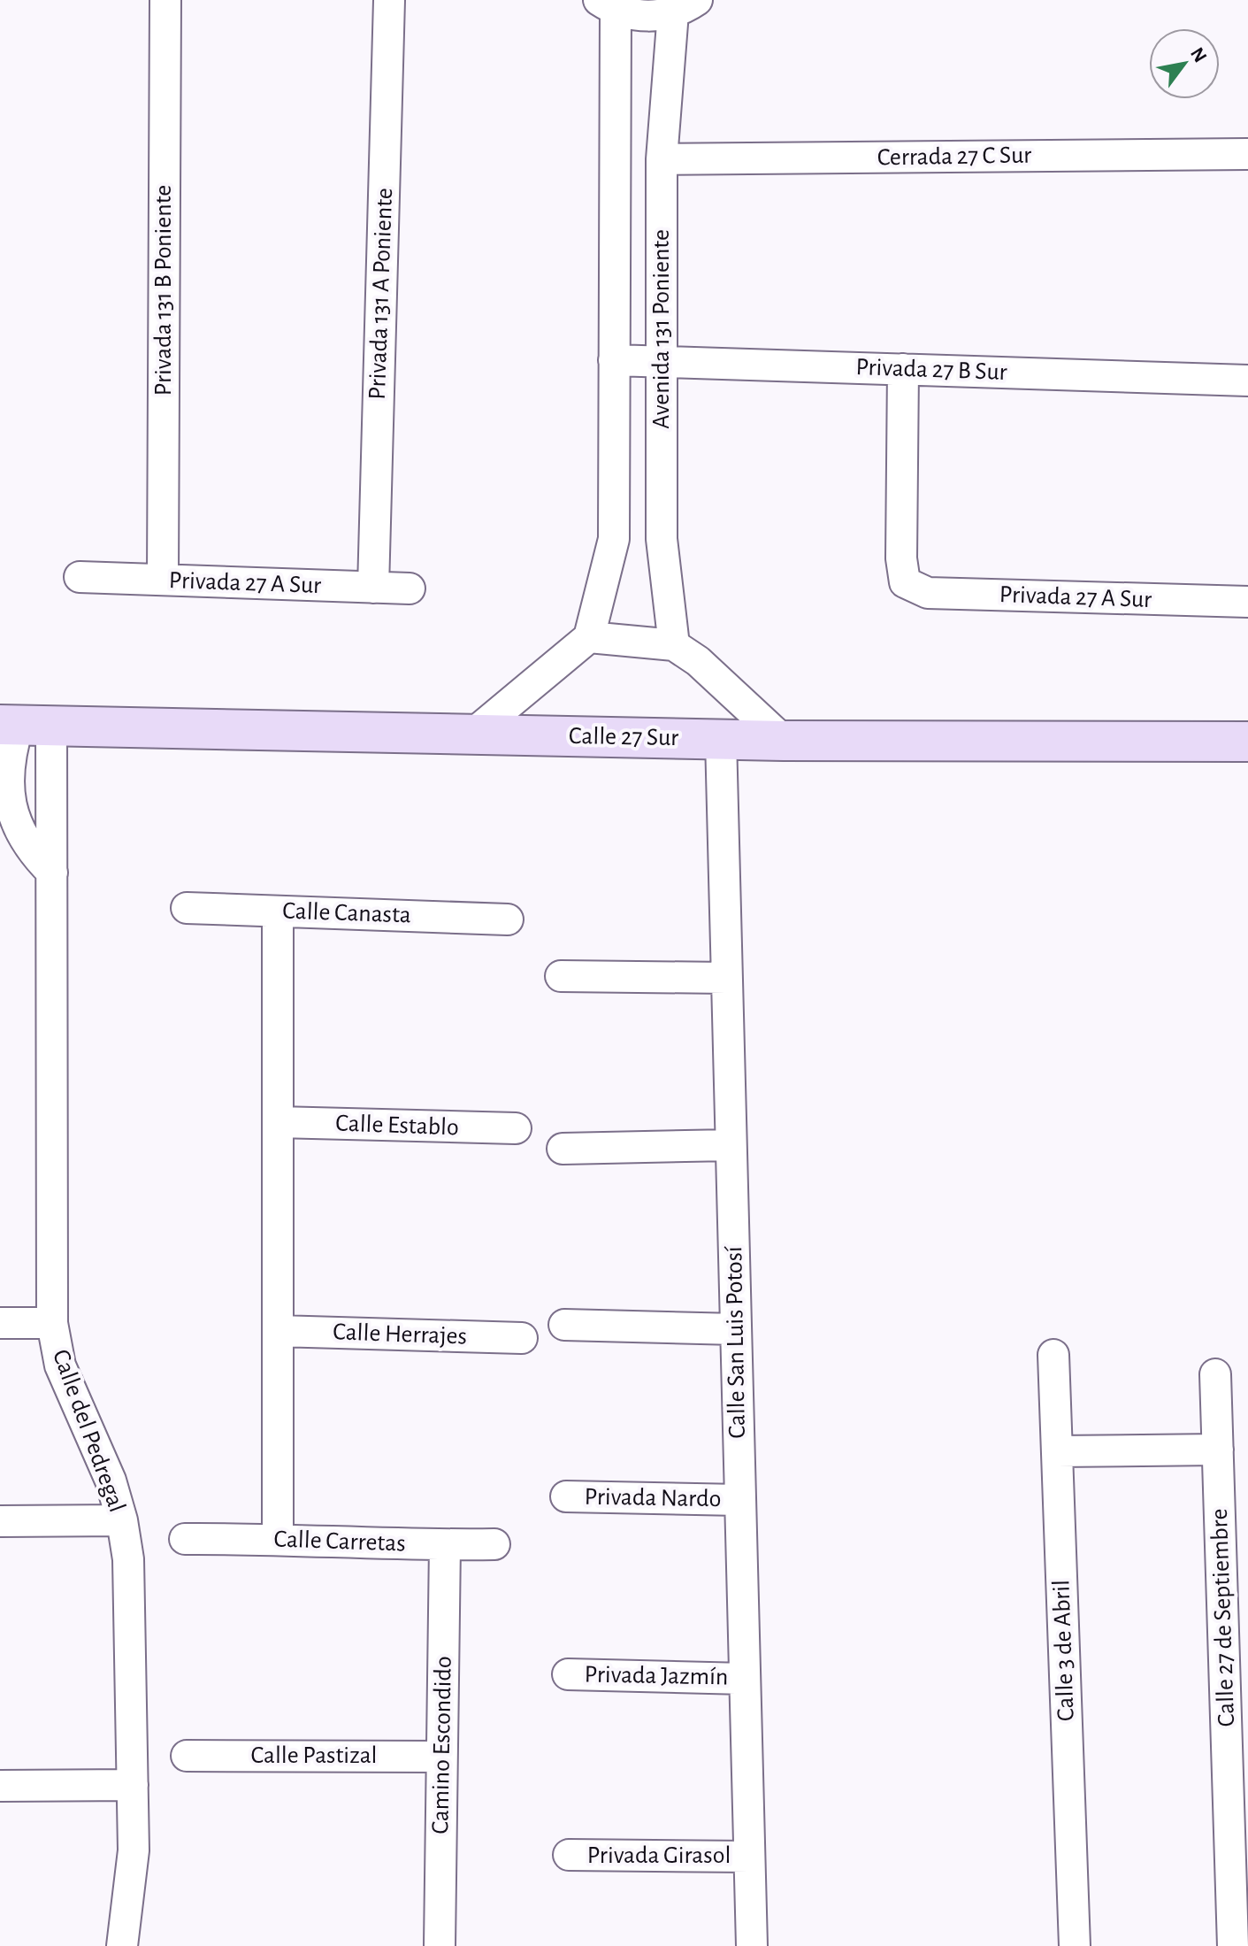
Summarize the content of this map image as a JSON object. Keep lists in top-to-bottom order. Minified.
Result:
{"streets":{"street":["Cerrada 27 C Sur","Privada 131 B Poniente","Privada 131 A Poniente","Avenida 131 Poniente","Privada 27 B Sur","Privada 27 A Sur","Calle 27 Sur","Calle Canasta","Calle Establo","Calle Herrajes","Calle San Luis Potosí","Calle del Pedregal","Privada Nardo","Calle Carretas","Calle 27 de Septiembre","Calle 3 de Abril","Privada Jazmín","Camino Escondido","Calle Pastizal","Privada Girasol"]},"crossings":[["Cerrada 27 C Sur","Avenida 131 Poniente"],["Privada 131 B Poniente","Privada 27 A Sur"],["Privada 131 A Poniente","Privada 27 A Sur"],["Avenida 131 Poniente","Privada 27 B Sur"],["Privada 27 B Sur","Privada 27 A Sur"],["Calle 27 Sur","Calle San Luis Potosí"],["Calle 27 Sur","Calle del Pedregal"],["Calle San Luis Potosí","Privada Nardo"],["Calle San Luis Potosí","Privada Jazmín"],["Calle San Luis Potosí","Privada Girasol"],["Calle Carretas","Camino Escondido"],["Camino Escondido","Calle Pastizal"]],"north":"top right"}
